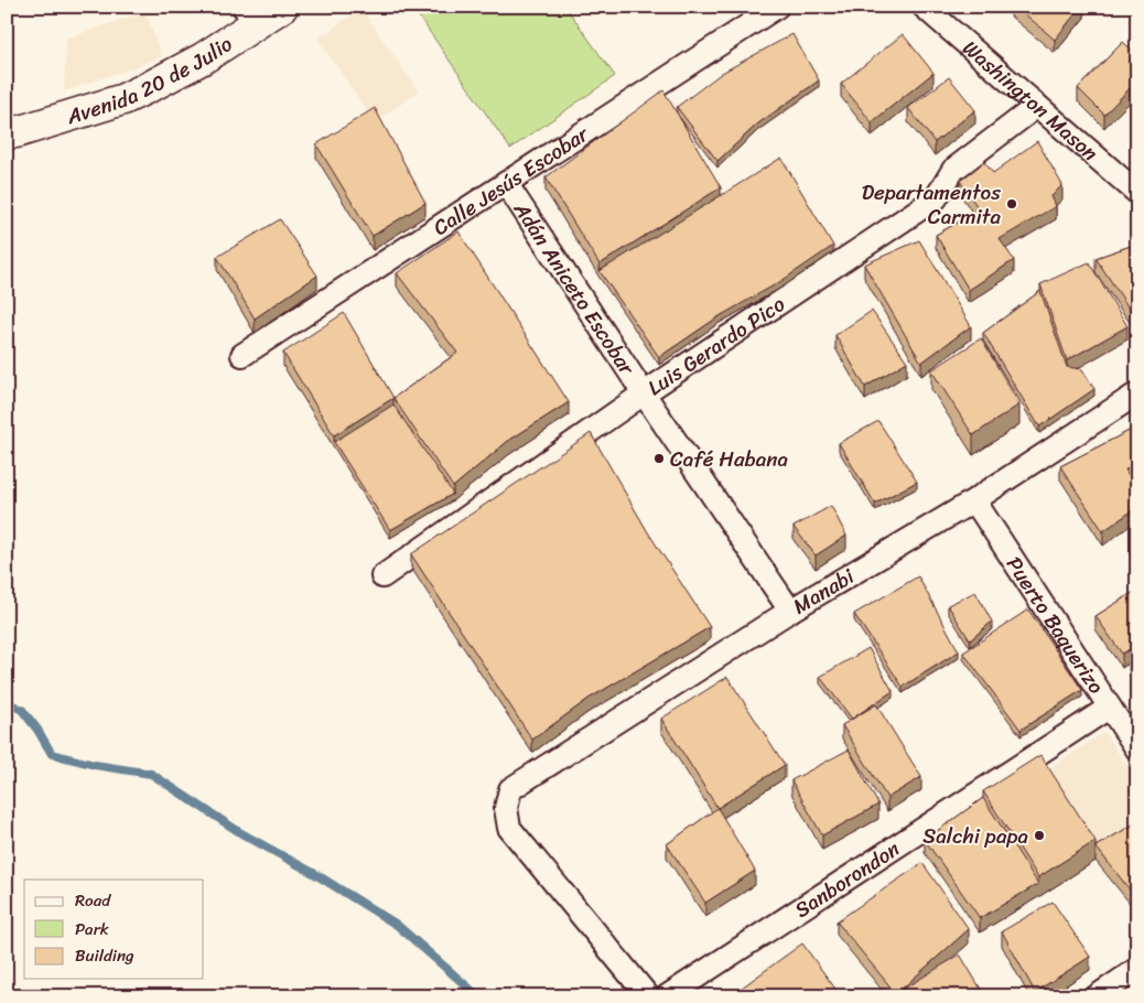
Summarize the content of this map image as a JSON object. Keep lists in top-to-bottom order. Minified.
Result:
{"streets":{"main road":["Avenida 20 de Julio"],"street":["Washington Mason","Calle Jesús Escobar","Adán Aniceto Escobar","Luis Gerardo Pico","Manabi","Puerto Baquerizo","Sanborondon"]},"crossings":[["Washington Mason","Luis Gerardo Pico"],["Calle Jesús Escobar","Adán Aniceto Escobar"],["Adán Aniceto Escobar","Luis Gerardo Pico"],["Adán Aniceto Escobar","Manabi"],["Manabi","Puerto Baquerizo"],["Puerto Baquerizo","Sanborondon"]],"places":["Departamentos Carmita","Café Habana","Salchi papa"],"legend":["Road","Park","Building"]}
